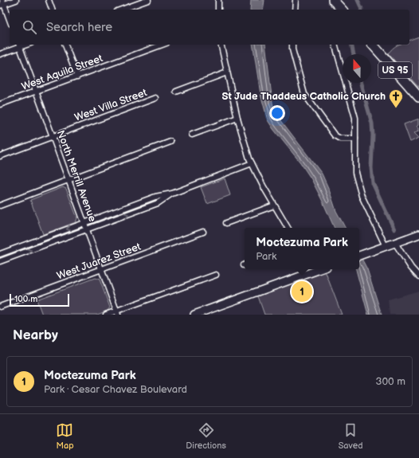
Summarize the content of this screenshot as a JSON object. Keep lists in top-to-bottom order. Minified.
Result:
{"streets":{"highway":["US 95"],"street":["West Aquila Street","West Villa Street","North Merrill Avenue","West Juarez Street"]},"crossings":[["West Aquila Street","North Merrill Avenue"],["West Villa Street","North Merrill Avenue"],["North Merrill Avenue","West Juarez Street"]],"places":{"church":["St Jude Thaddeus Catholic Church"]},"scale_bar":"100 m","north":"top","page":{"search":"Search here","popup":["Moctezuma Park","Park"],"pins":"1","scale":"100 m","heading":"Nearby","list":[{"mark":"1","name":"Moctezuma Park","note":"Park · Cesar Chavez Boulevard","value":"300 m"}],"nav":["Map","Directions","Saved"]}}
